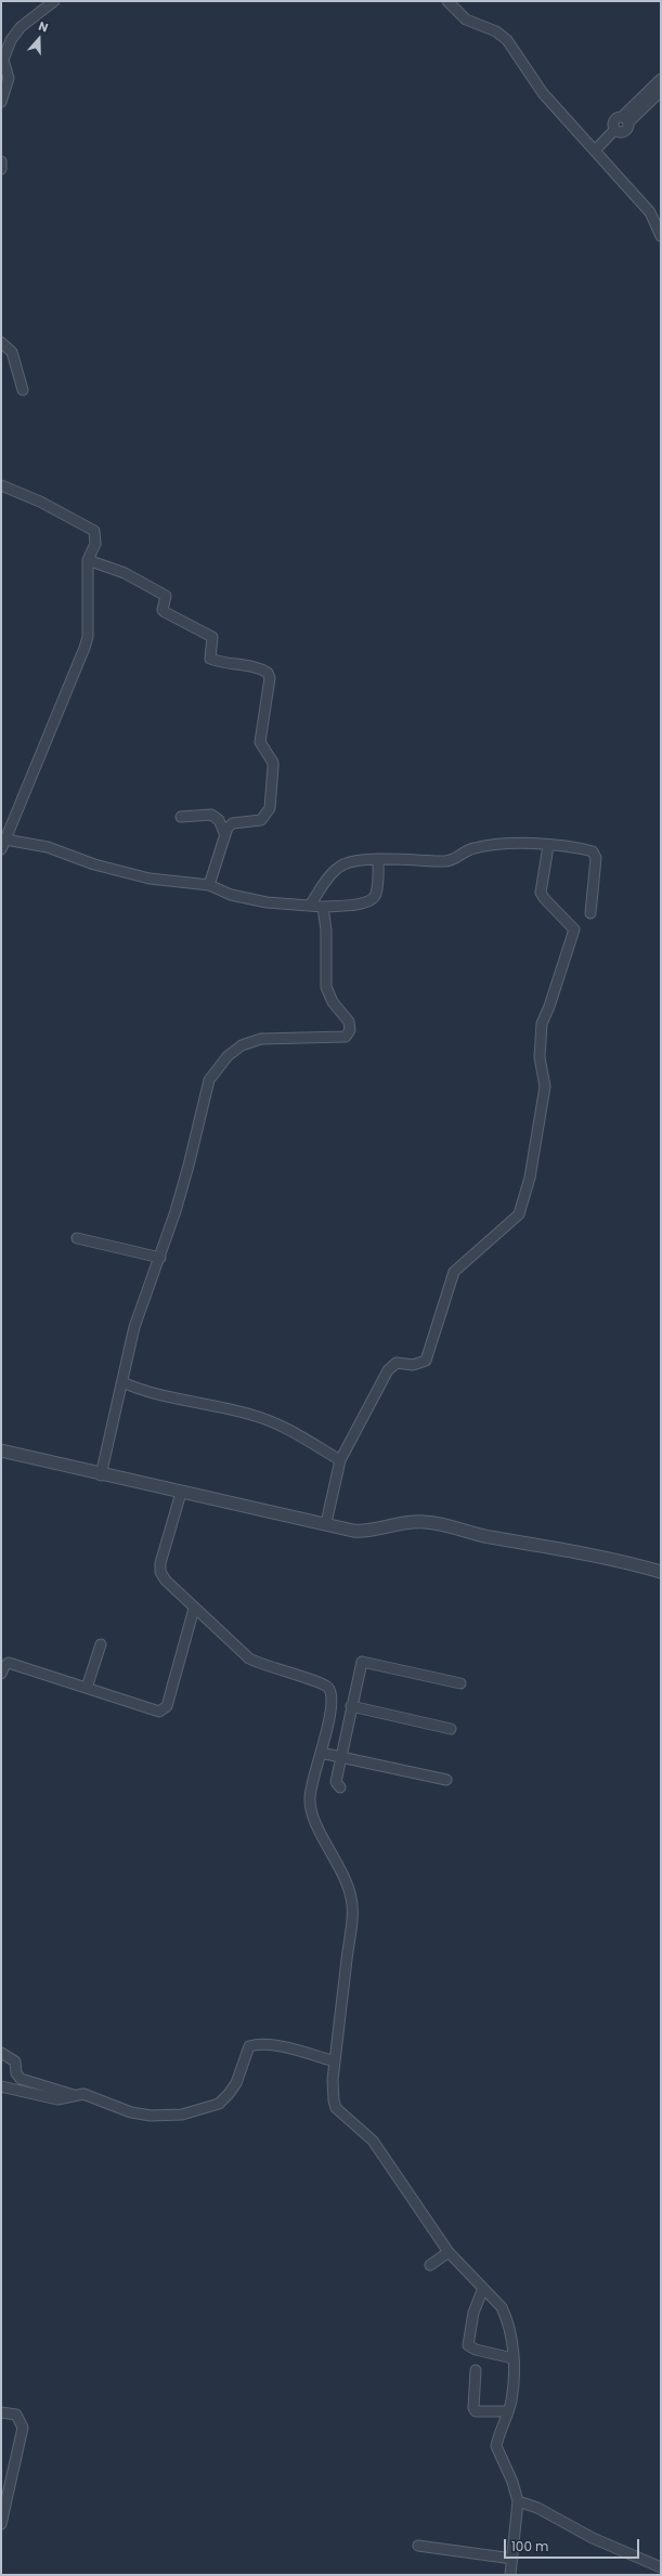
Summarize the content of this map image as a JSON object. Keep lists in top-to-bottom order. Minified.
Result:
{"scale_bar":"100 m","north":"top"}
